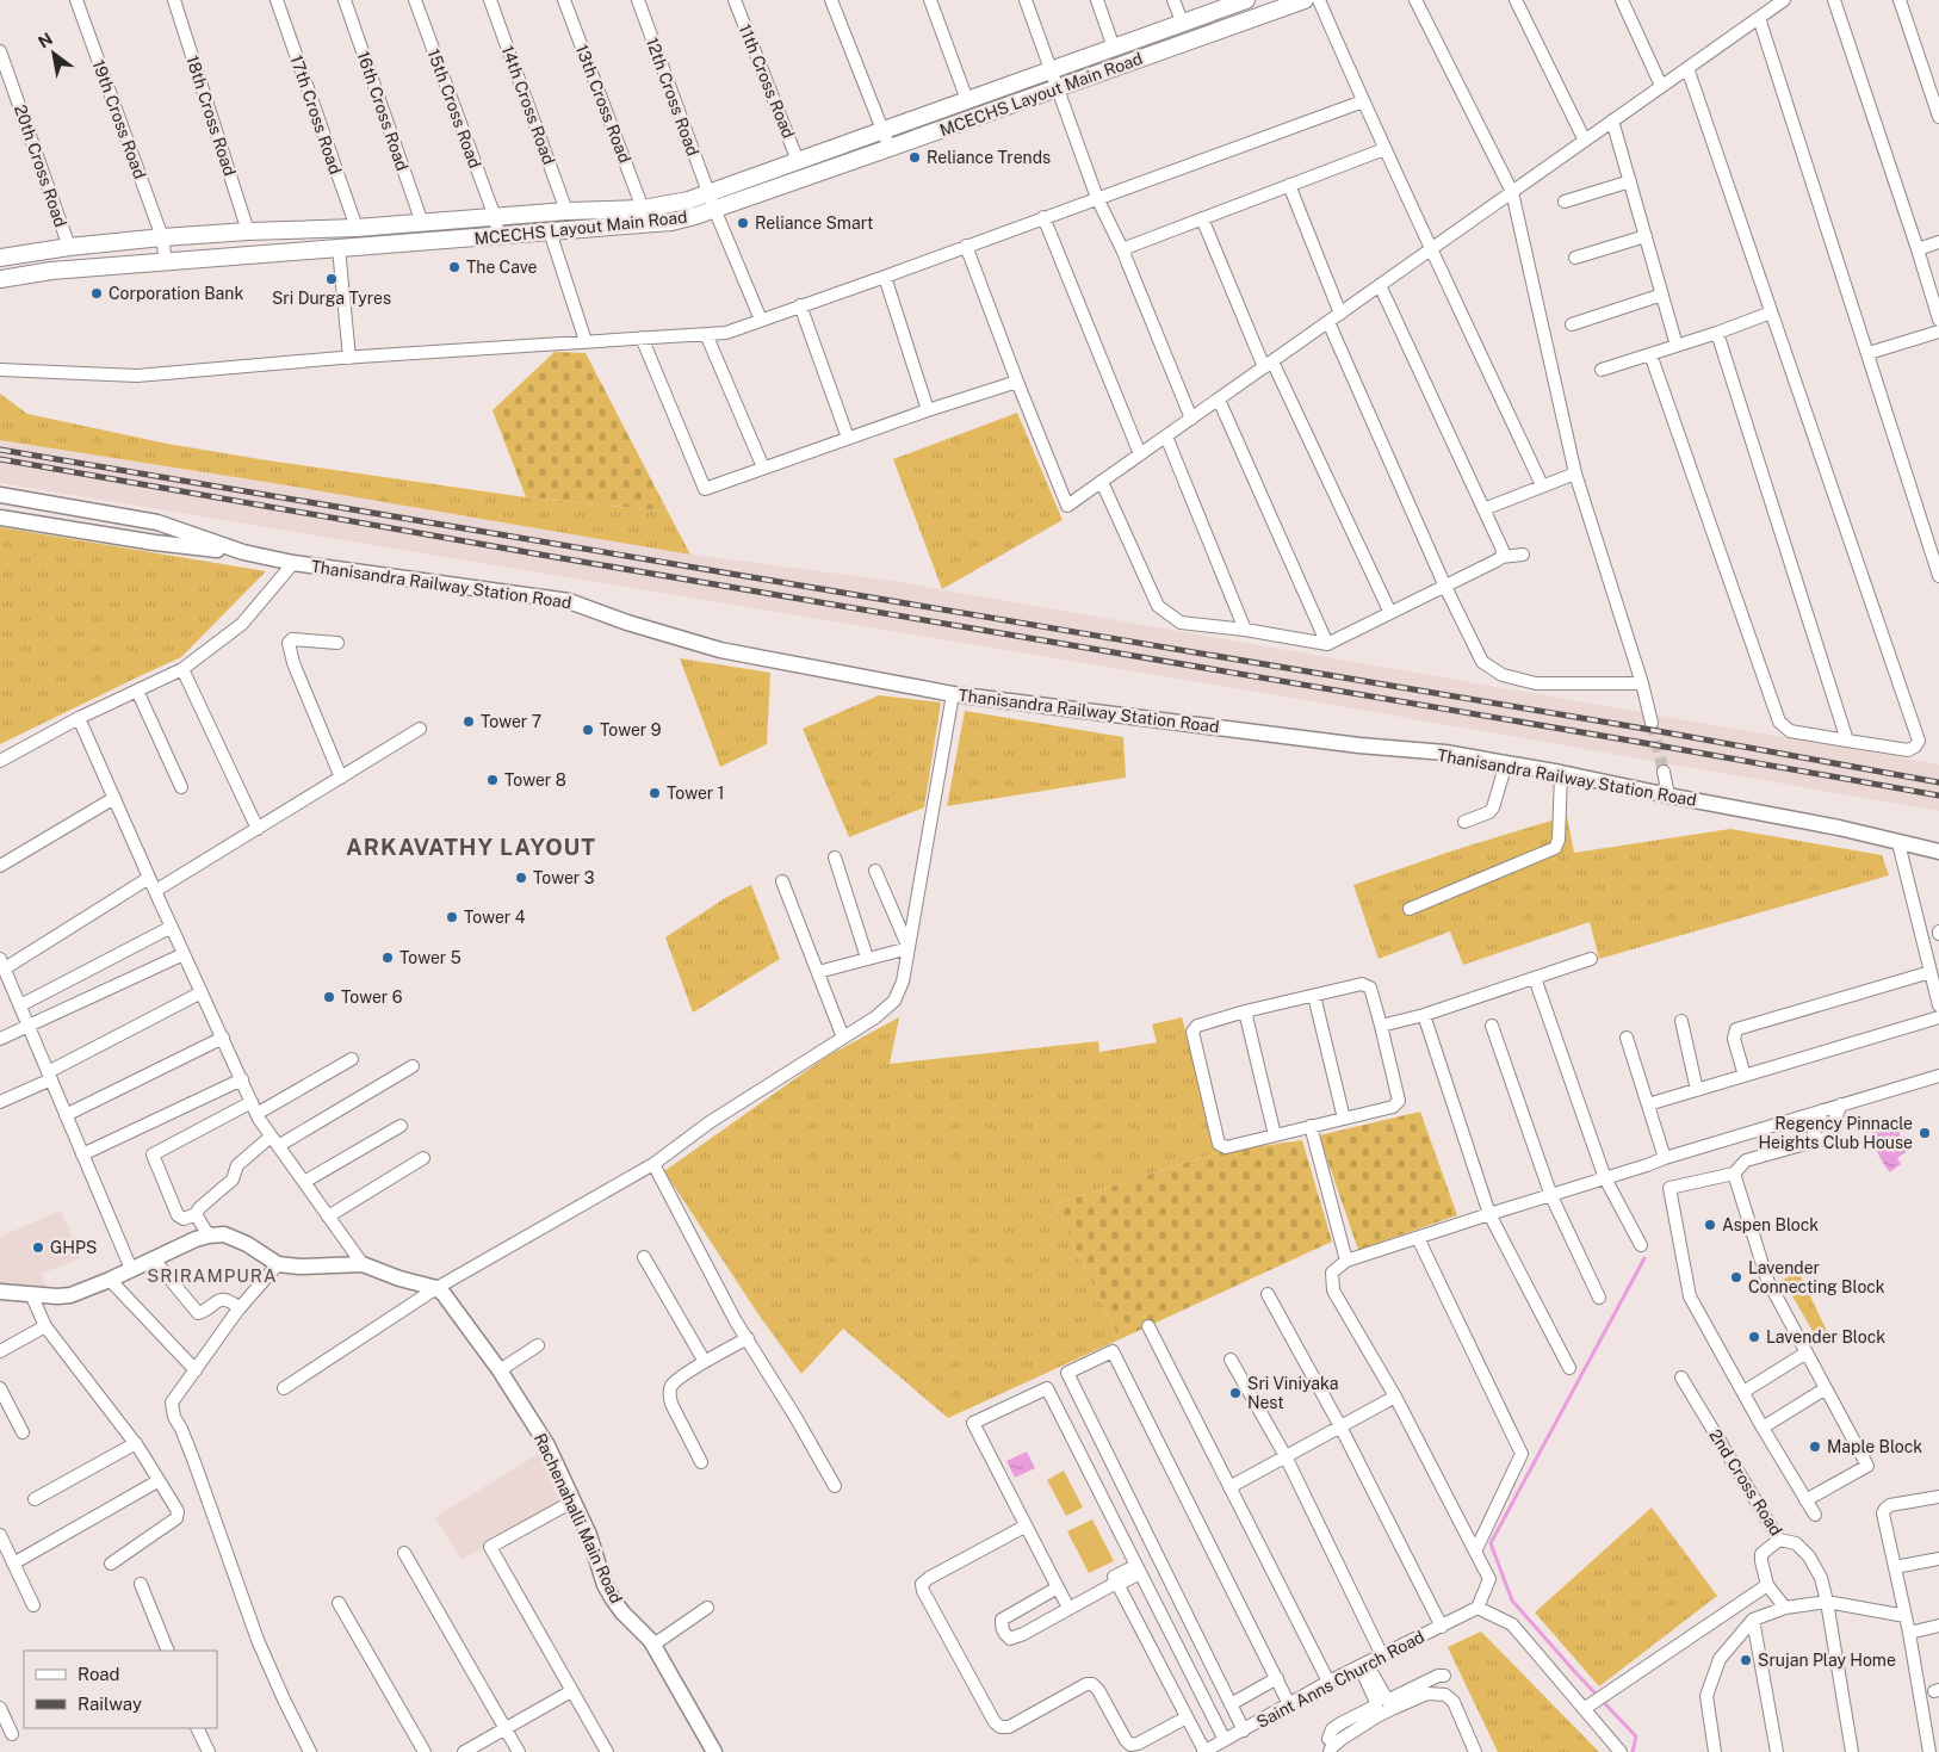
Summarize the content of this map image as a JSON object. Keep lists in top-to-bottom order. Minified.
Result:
{"streets":{"main road":["MCECHS Layout Main Road"],"street":["11th Cross Road","12th Cross Road","13th Cross Road","14th Cross Road","15th Cross Road","16th Cross Road","17th Cross Road","18th Cross Road","19th Cross Road","20th Cross Road","Thanisandra Railway Station Road","2nd Cross Road","Rachenahalli Main Road","Saint Anns Church Road"]},"crossings":[["11th Cross Road","MCECHS Layout Main Road"],["MCECHS Layout Main Road","12th Cross Road"],["MCECHS Layout Main Road","13th Cross Road"],["MCECHS Layout Main Road","14th Cross Road"],["MCECHS Layout Main Road","15th Cross Road"],["MCECHS Layout Main Road","16th Cross Road"],["MCECHS Layout Main Road","17th Cross Road"],["MCECHS Layout Main Road","18th Cross Road"],["MCECHS Layout Main Road","19th Cross Road"],["MCECHS Layout Main Road","20th Cross Road"]],"districts":["ARKAVATHY LAYOUT","SRIRAMPURA"],"places":["Reliance Trends","Reliance Smart","The Cave","Sri Durga Tyres","Corporation Bank","Tower 7","Tower 9","Tower 8","Tower 1","Tower 3","Tower 4","Tower 5","Tower 6","Regency Pinnacle Heights Club House","Aspen Block","GHPS","Lavender Connecting Block","Lavender Block","Sri Viniyaka Nest","Maple Block","Srujan Play Home"],"legend":["Road","Railway"],"north":"top left"}
